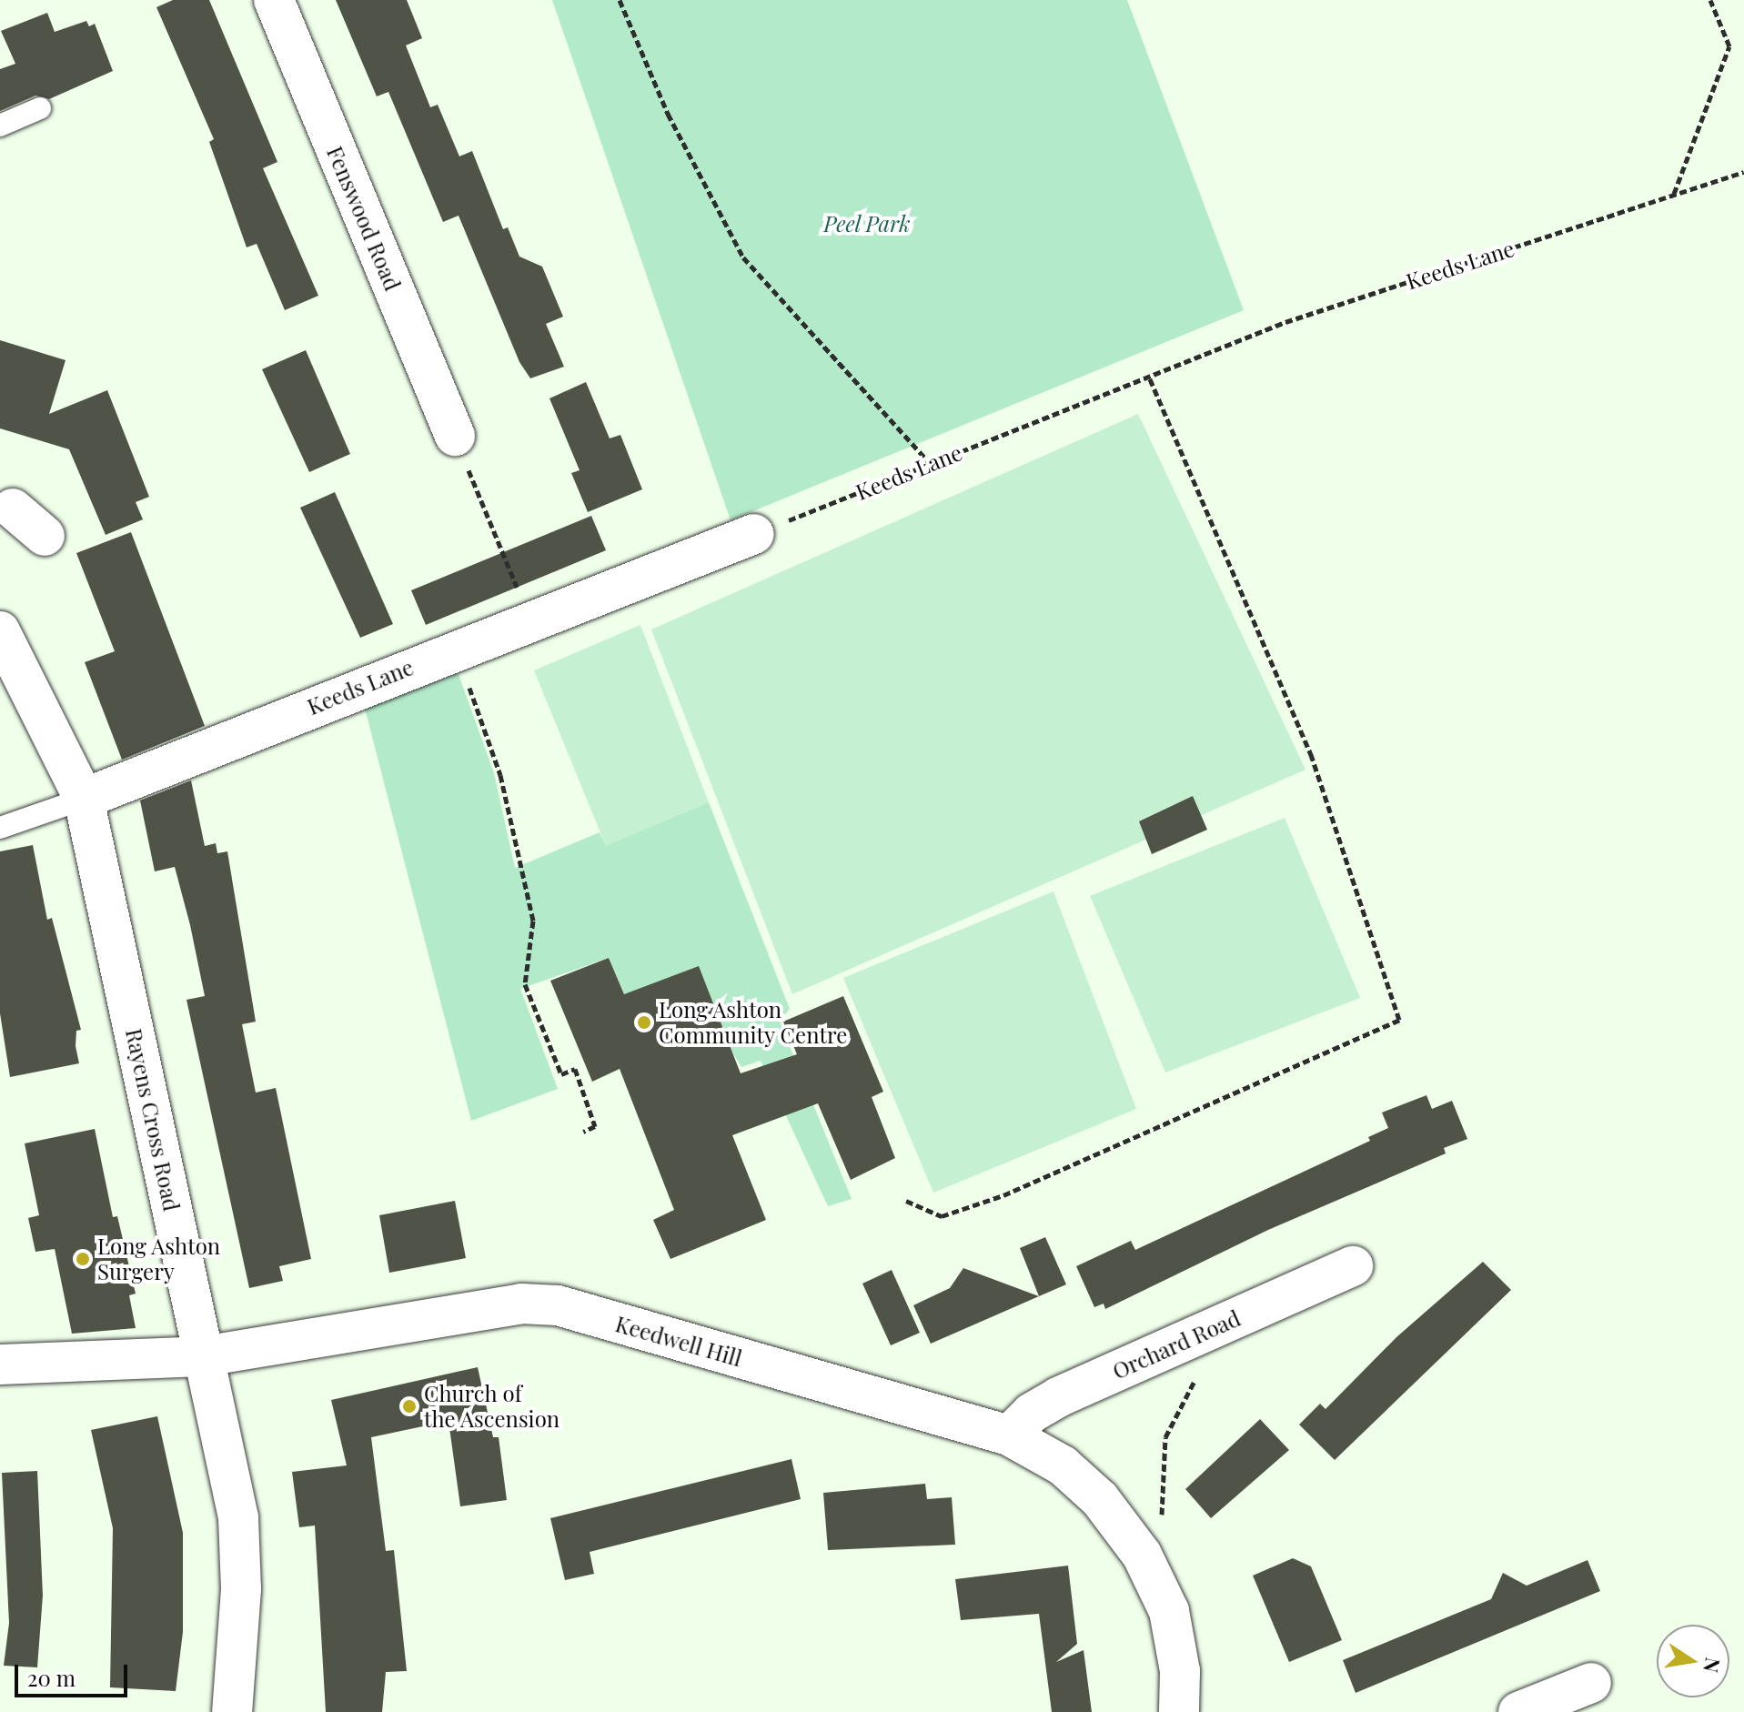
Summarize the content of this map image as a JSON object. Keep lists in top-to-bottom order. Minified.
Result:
{"streets":{"street":["Fenswood Road","Keeds Lane","Rayens Cross Road","Keedwell Hill","Orchard Road"]},"crossings":[["Keeds Lane","Rayens Cross Road"],["Rayens Cross Road","Keedwell Hill"],["Keedwell Hill","Orchard Road"]],"parks":["Peel Park"],"places":["Long Ashton Community Centre","Long Ashton Surgery","Church of the Ascension"],"scale_bar":"20 m","north":"right"}
